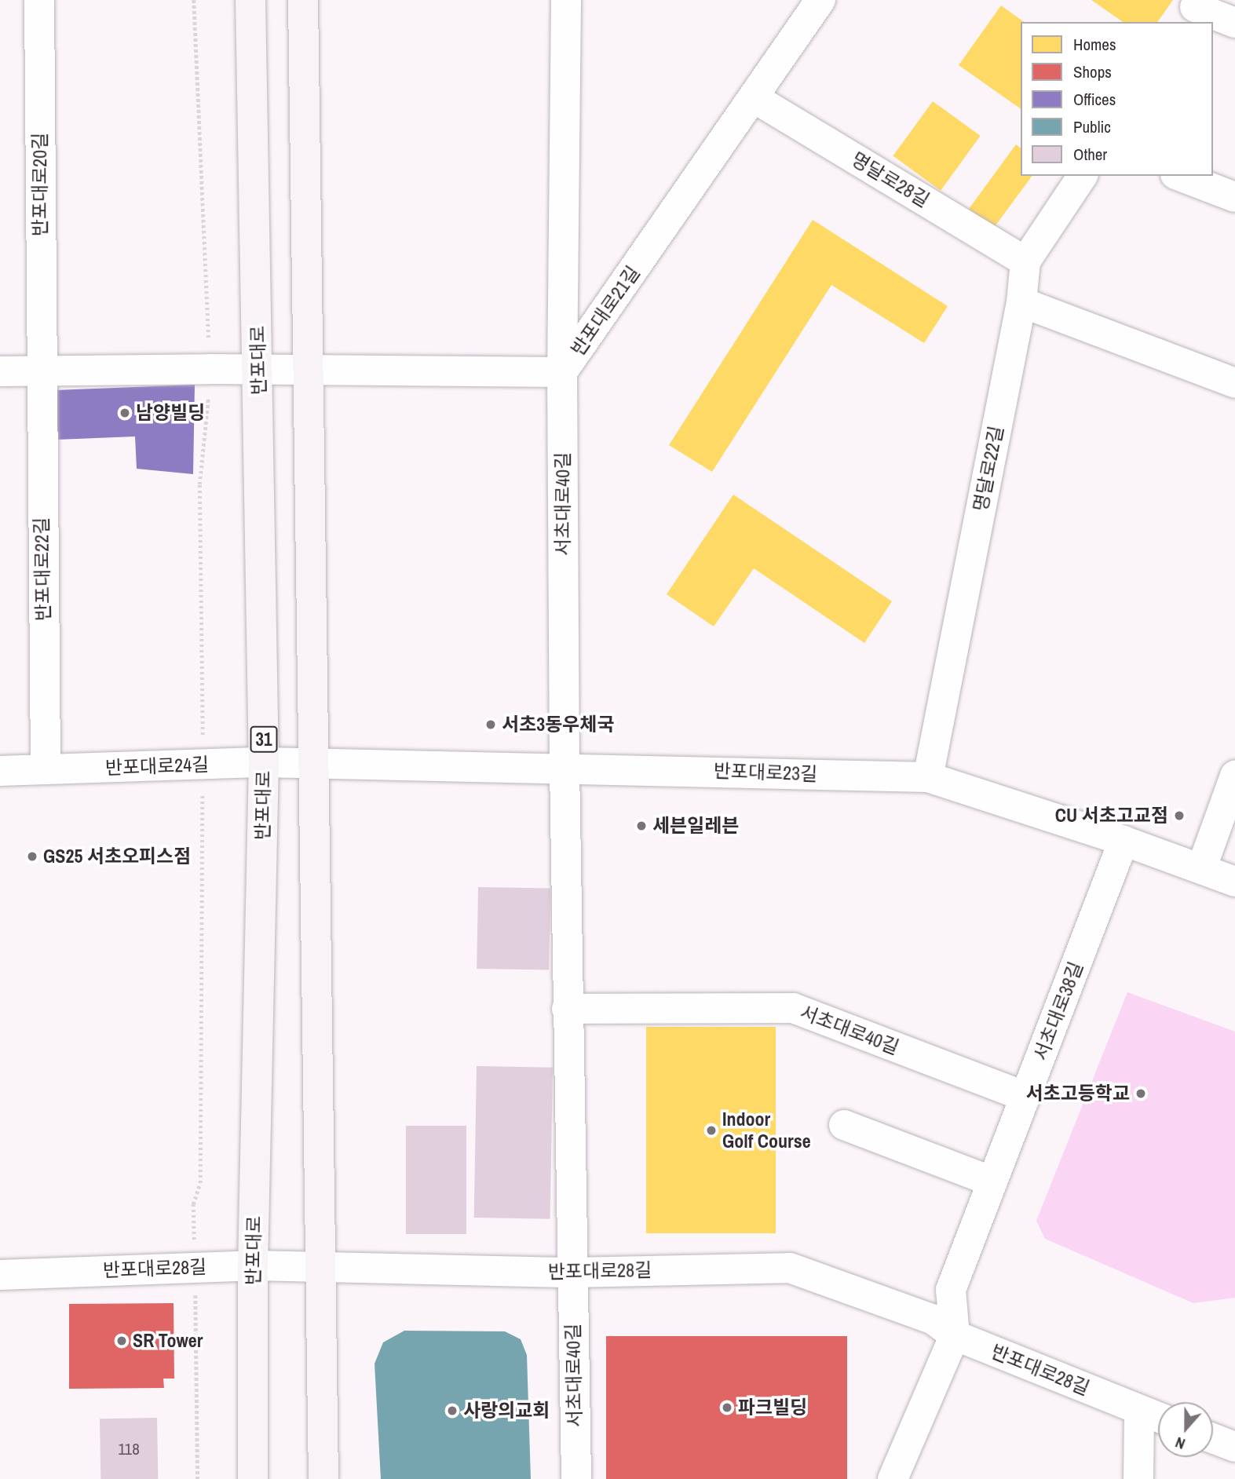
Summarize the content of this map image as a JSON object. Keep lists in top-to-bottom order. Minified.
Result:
{"streets":{"main road":["반포대로","31"],"street":["명달로28길","반포대로20길","반포대로21길","명달로22길","서초대로40길","반포대로22길","반포대로24길","반포대로23길","서초대로38길","반포대로28길"]},"crossings":[["명달로28길","반포대로21길"],["명달로28길","명달로22길"],["반포대로20길","반포대로22길"],["반포대로21길","반포대로"],["반포대로21길","서초대로40길"],["반포대로","반포대로24길"],["반포대로","반포대로28길"],["명달로22길","반포대로23길"],["서초대로40길","반포대로23길"],["서초대로40길","서초대로38길"],["서초대로40길","반포대로28길"],["반포대로22길","반포대로24길"],["반포대로24길","반포대로23길"],["반포대로23길","서초대로38길"],["서초대로38길","반포대로28길"]],"places":["남양빌딩","서초3동우체국","CU 서초고교점","세븐일레븐","GS25 서초오피스점","서초고등학교","Indoor Golf Course","SR Tower","파크빌딩","사랑의교회"],"house_numbers":["118"],"legend":["Homes","Shops","Offices","Public","Other"],"north":"bottom"}
